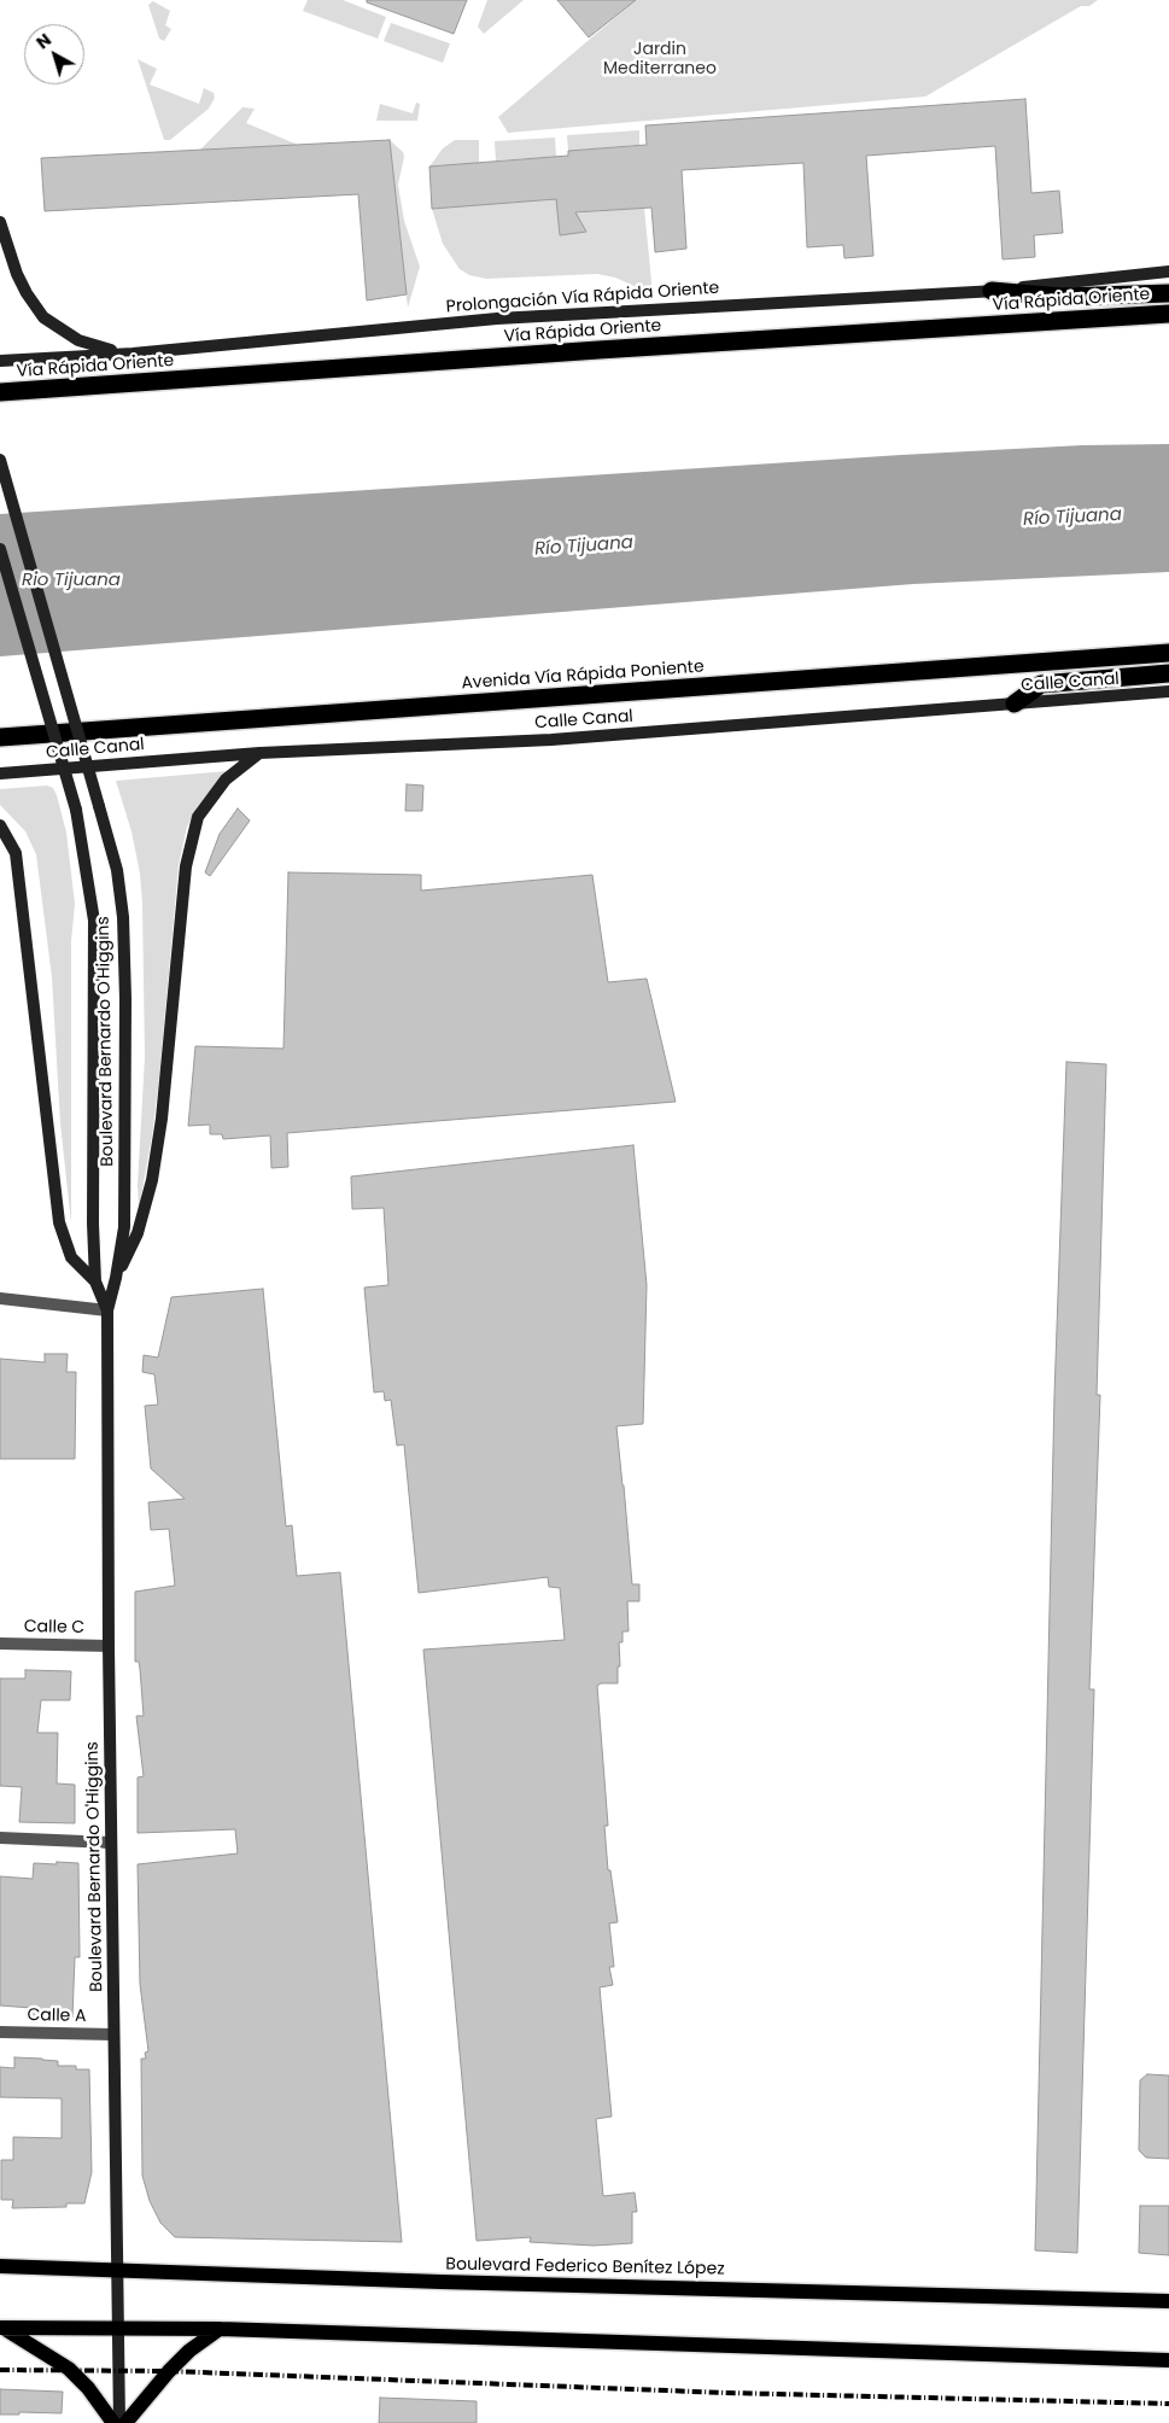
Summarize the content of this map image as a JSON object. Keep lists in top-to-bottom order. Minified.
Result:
{"streets":{"highway":["Vía Rápida Oriente","Avenida Vía Rápida Poniente"],"main road":["Prolongación Vía Rápida Oriente","Calle Canal","Boulevard Bernardo O'Higgins","Boulevard Federico Benítez López"],"street":["Calle C","Calle A"]},"crossings":[["Boulevard Bernardo O'Higgins","Calle C"],["Boulevard Bernardo O'Higgins","Calle A"],["Boulevard Bernardo O'Higgins","Boulevard Federico Benítez López"]],"water":["Río Tijuana","Rio Tijuana"],"parks":["Jardin Mediterraneo"],"north":"top left"}
